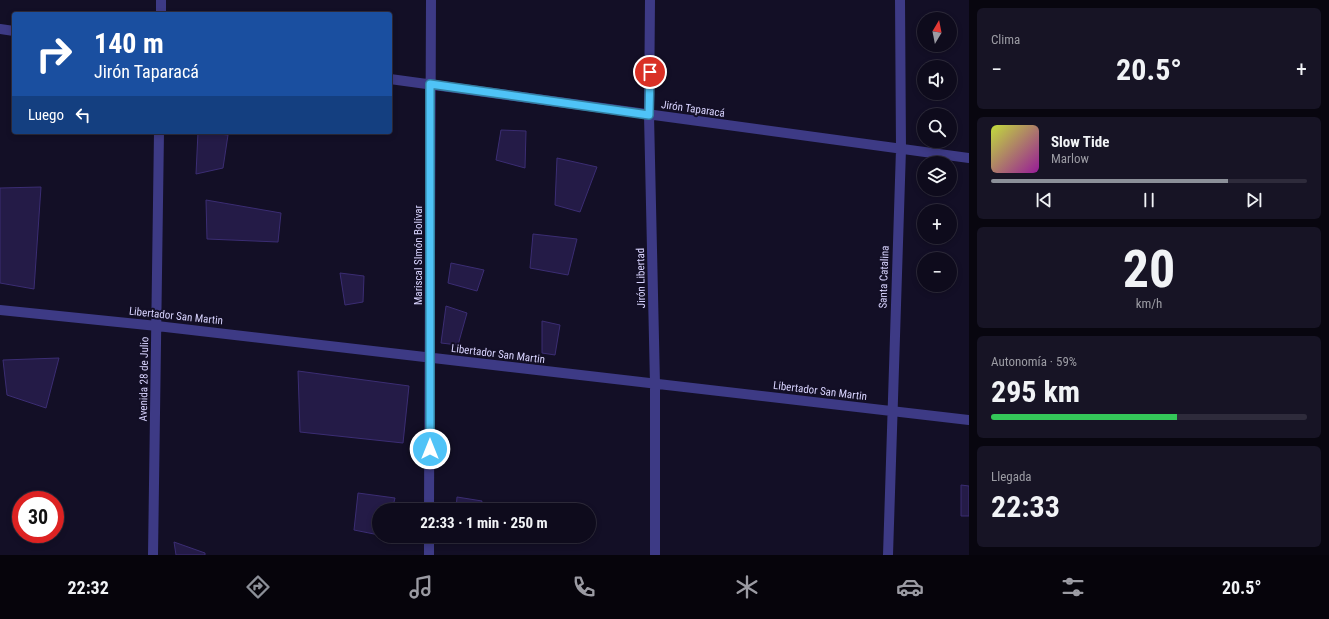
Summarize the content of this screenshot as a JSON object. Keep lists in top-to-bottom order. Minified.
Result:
{"streets":{"street":["Jirón Taparacá","Mariscal SImón Bolívar","Santa Catalina","Jirón Libertad","Libertador San Martin","Avenida 28 de Julio"]},"crossings":[["Jirón Taparacá","Mariscal SImón Bolívar"],["Jirón Taparacá","Santa Catalina"],["Jirón Taparacá","Jirón Libertad"],["Mariscal SImón Bolívar","Libertador San Martin"],["Santa Catalina","Libertador San Martin"],["Jirón Libertad","Libertador San Martin"],["Libertador San Martin","Avenida 28 de Julio"]],"north":"top","page":{"tile":["Clima",["20","km/h"],["Autonomía · 59%","295 km"],["Llegada","22:33"]],"map_buttons":["+","−"],"turn":["140 m","Jirón Taparacá"],"heat":["−","20.5°","+"],"then":"Luego","song":["Slow Tide","Marlow"],"limit":"30","trip":"22:33 · 1 min · 250 m","tabs":["22:32","20.5°"]}}
